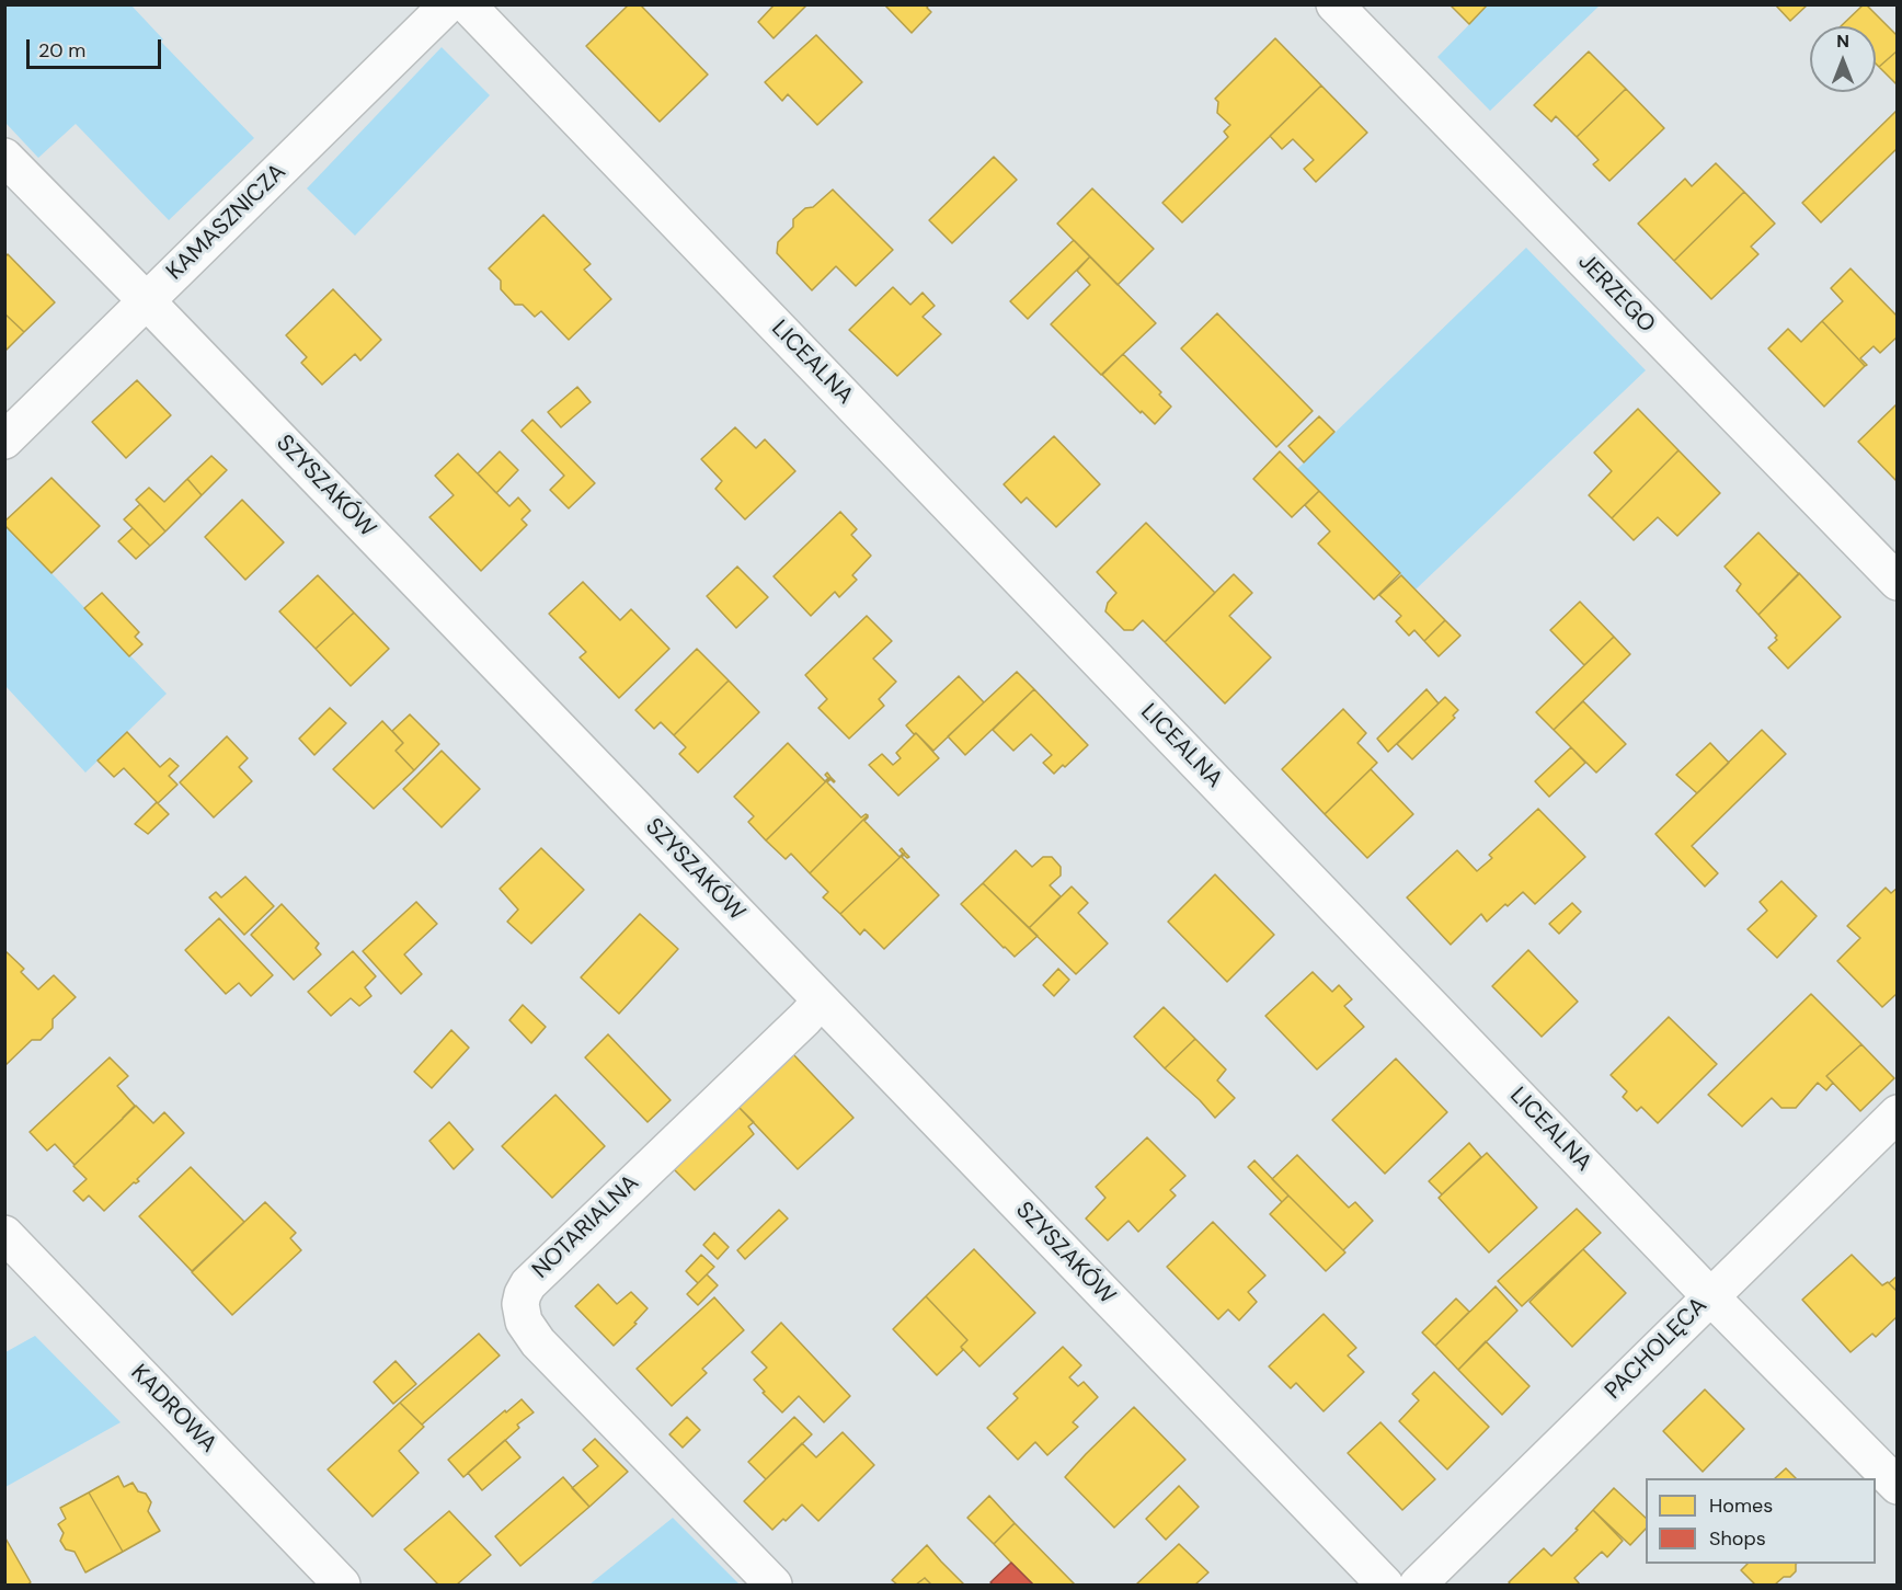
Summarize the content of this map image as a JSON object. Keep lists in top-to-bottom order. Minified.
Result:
{"streets":{"street":["KAMASZNICZA","JERZEGO","LICEALNA","SZYSZAKÓW","NOTARIALNA","PACHOLĘCA","KADROWA"]},"crossings":[["KAMASZNICZA","SZYSZAKÓW"],["LICEALNA","PACHOLĘCA"],["SZYSZAKÓW","NOTARIALNA"]],"legend":["Homes","Shops"],"scale_bar":"20 m","north":"top"}
